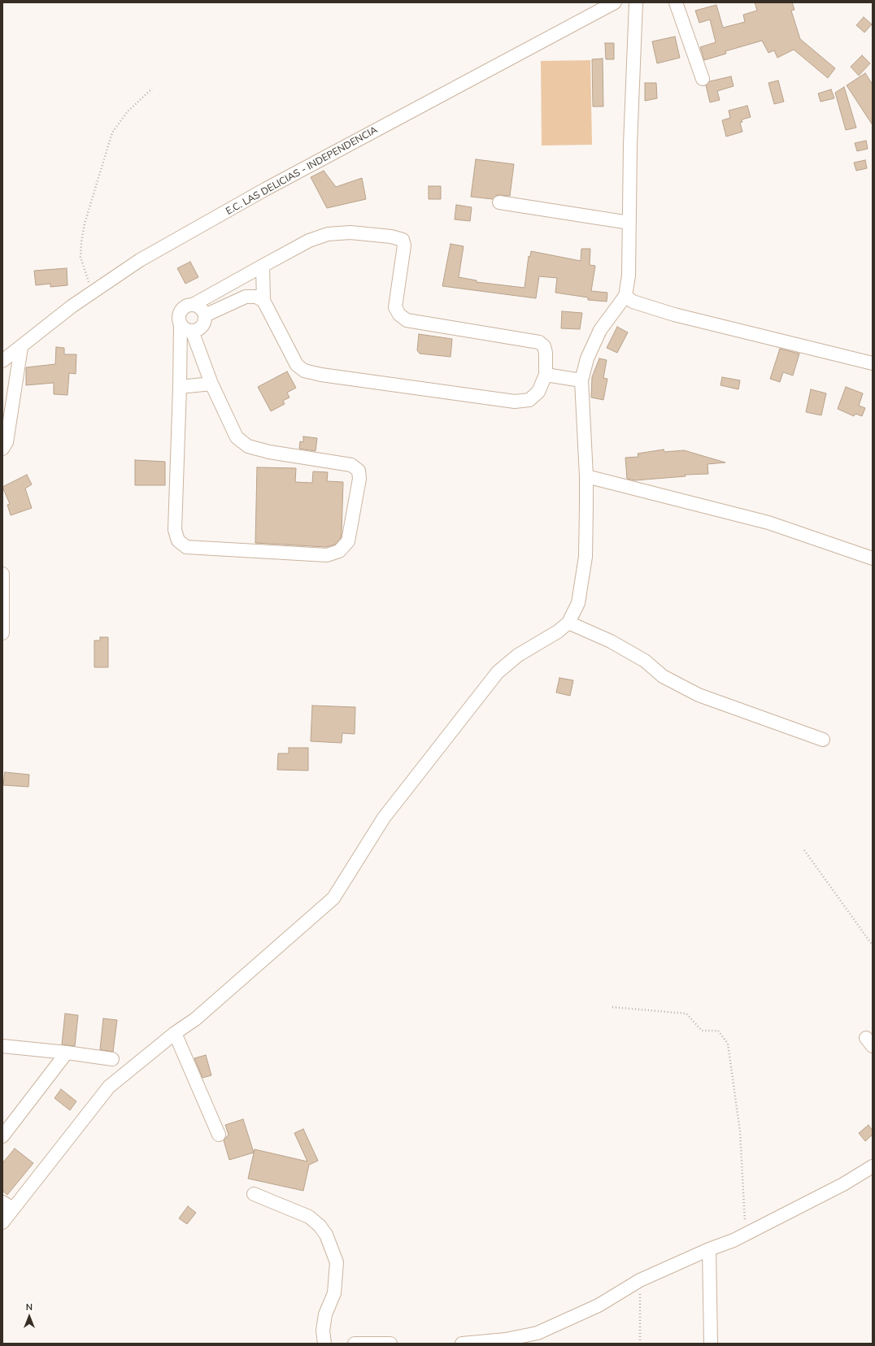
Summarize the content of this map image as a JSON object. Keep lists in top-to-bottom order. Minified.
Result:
{"streets":{"street":["E.C. LAS DELICIAS - INDEPENDENCIA"]},"north":"top"}
